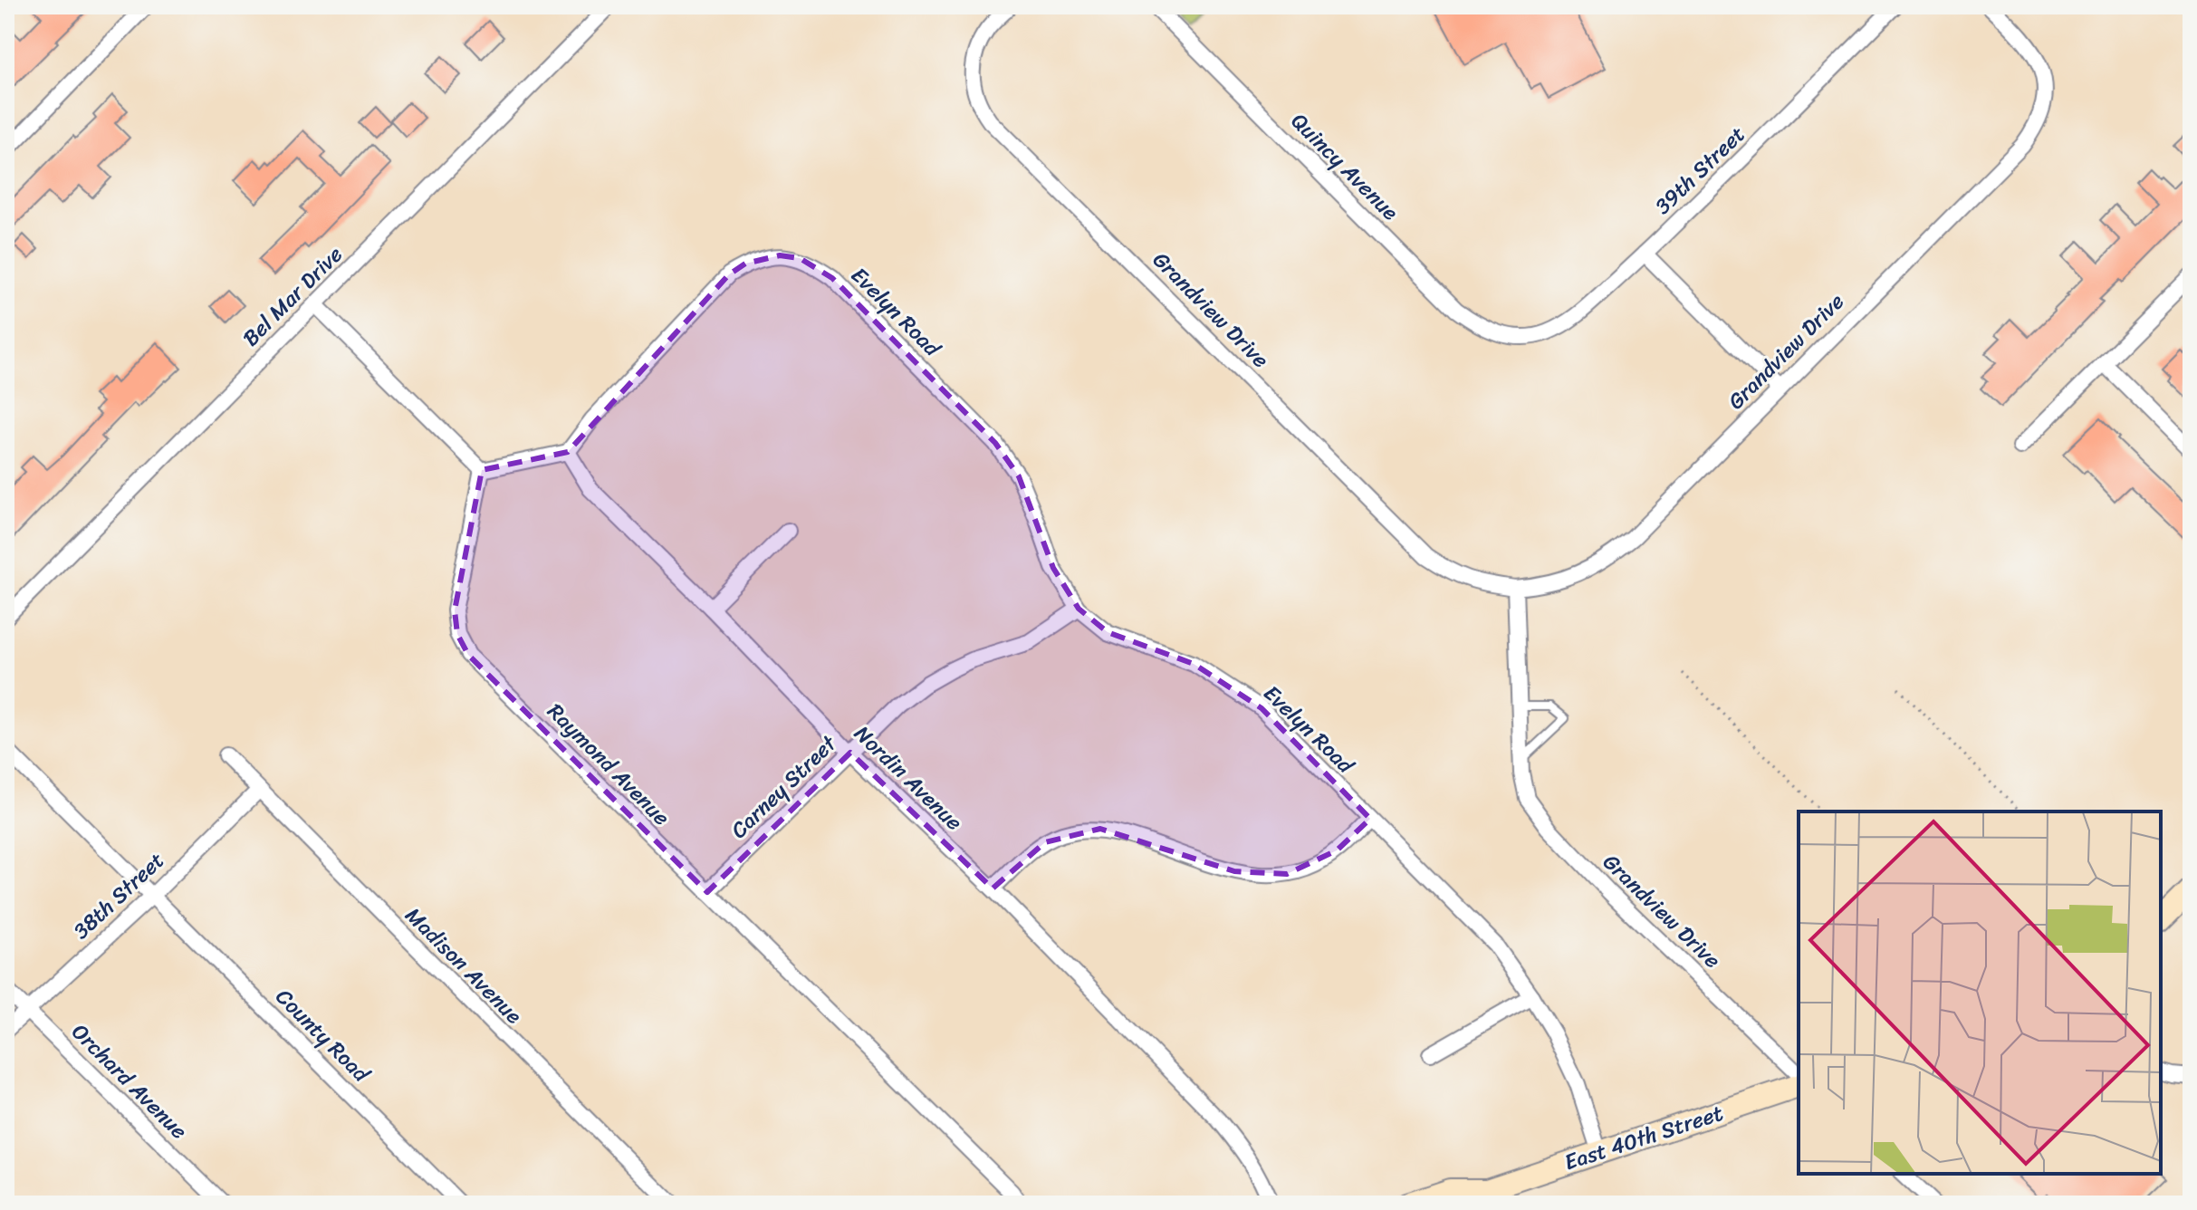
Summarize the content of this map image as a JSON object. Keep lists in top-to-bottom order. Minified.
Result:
{"streets":{"main road":["East 40th Street"],"street":["Quincy Avenue","39th Street","Bel Mar Drive","Grandview Drive","Evelyn Road","Raymond Avenue","Nordin Avenue","Carney Street","38th Street","Madison Avenue","County Road","Orchard Avenue"]},"crossings":[["Quincy Avenue","39th Street"],["Evelyn Road","Nordin Avenue"],["Evelyn Road","Carney Street"],["Evelyn Road","East 40th Street"],["Raymond Avenue","Carney Street"],["Nordin Avenue","Carney Street"],["38th Street","Madison Avenue"],["38th Street","County Road"],["38th Street","Orchard Avenue"]]}
